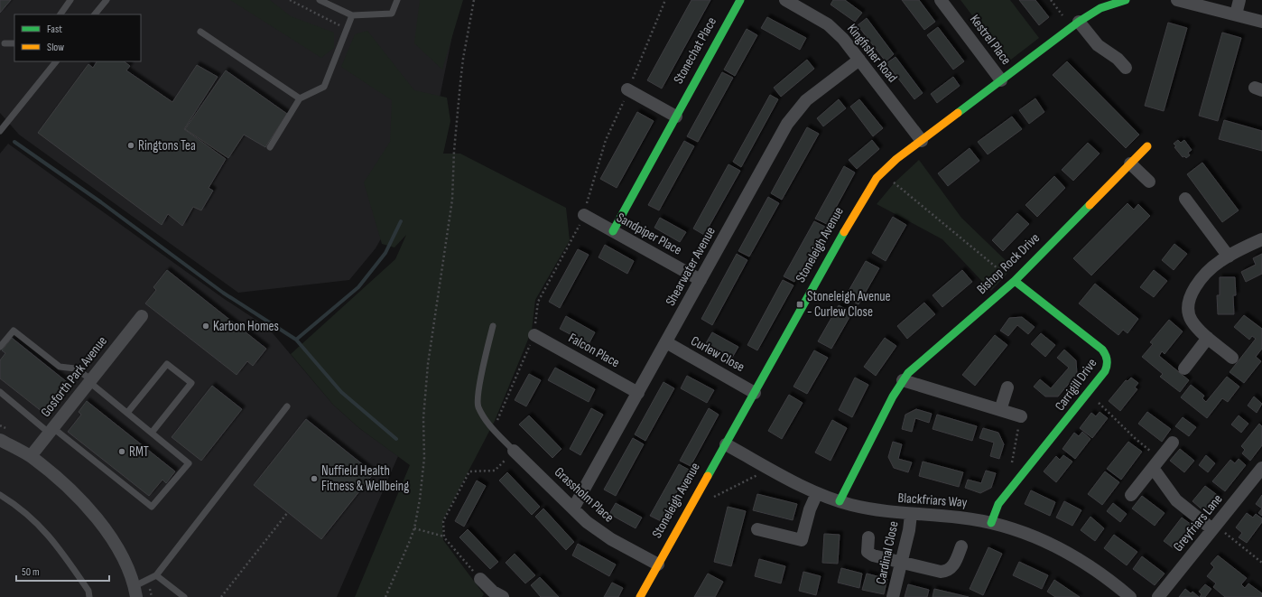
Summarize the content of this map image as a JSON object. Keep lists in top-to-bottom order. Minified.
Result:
{"streets":{"street":["Kestrel Place","Stonechat Place","Kingfisher Road","Sandpiper Place","Stoneleigh Avenue","Bishop Rock Drive","Shearwater Avenue","Falcon Place","Curlew Close","Gosforth Park Avenue","Carrigill Drive","Grassholm Place","Blackfriars Way","Greyfriars Lane","Cardinal Close"]},"crossings":[["Kestrel Place","Stoneleigh Avenue"],["Stonechat Place","Sandpiper Place"],["Kingfisher Road","Stoneleigh Avenue"],["Kingfisher Road","Shearwater Avenue"],["Sandpiper Place","Shearwater Avenue"],["Stoneleigh Avenue","Curlew Close"],["Stoneleigh Avenue","Grassholm Place"],["Stoneleigh Avenue","Blackfriars Way"],["Bishop Rock Drive","Carrigill Drive"],["Bishop Rock Drive","Blackfriars Way"],["Shearwater Avenue","Falcon Place"],["Shearwater Avenue","Curlew Close"],["Shearwater Avenue","Grassholm Place"],["Carrigill Drive","Blackfriars Way"],["Blackfriars Way","Cardinal Close"]],"places":{"other":["Ringtons Tea","Karbon Homes","RMT","Nuffield Health Fitness & Wellbeing"],"transit":["Stoneleigh Avenue - Curlew Close"]},"legend":["Fast","Slow"],"scale_bar":"50 m"}
